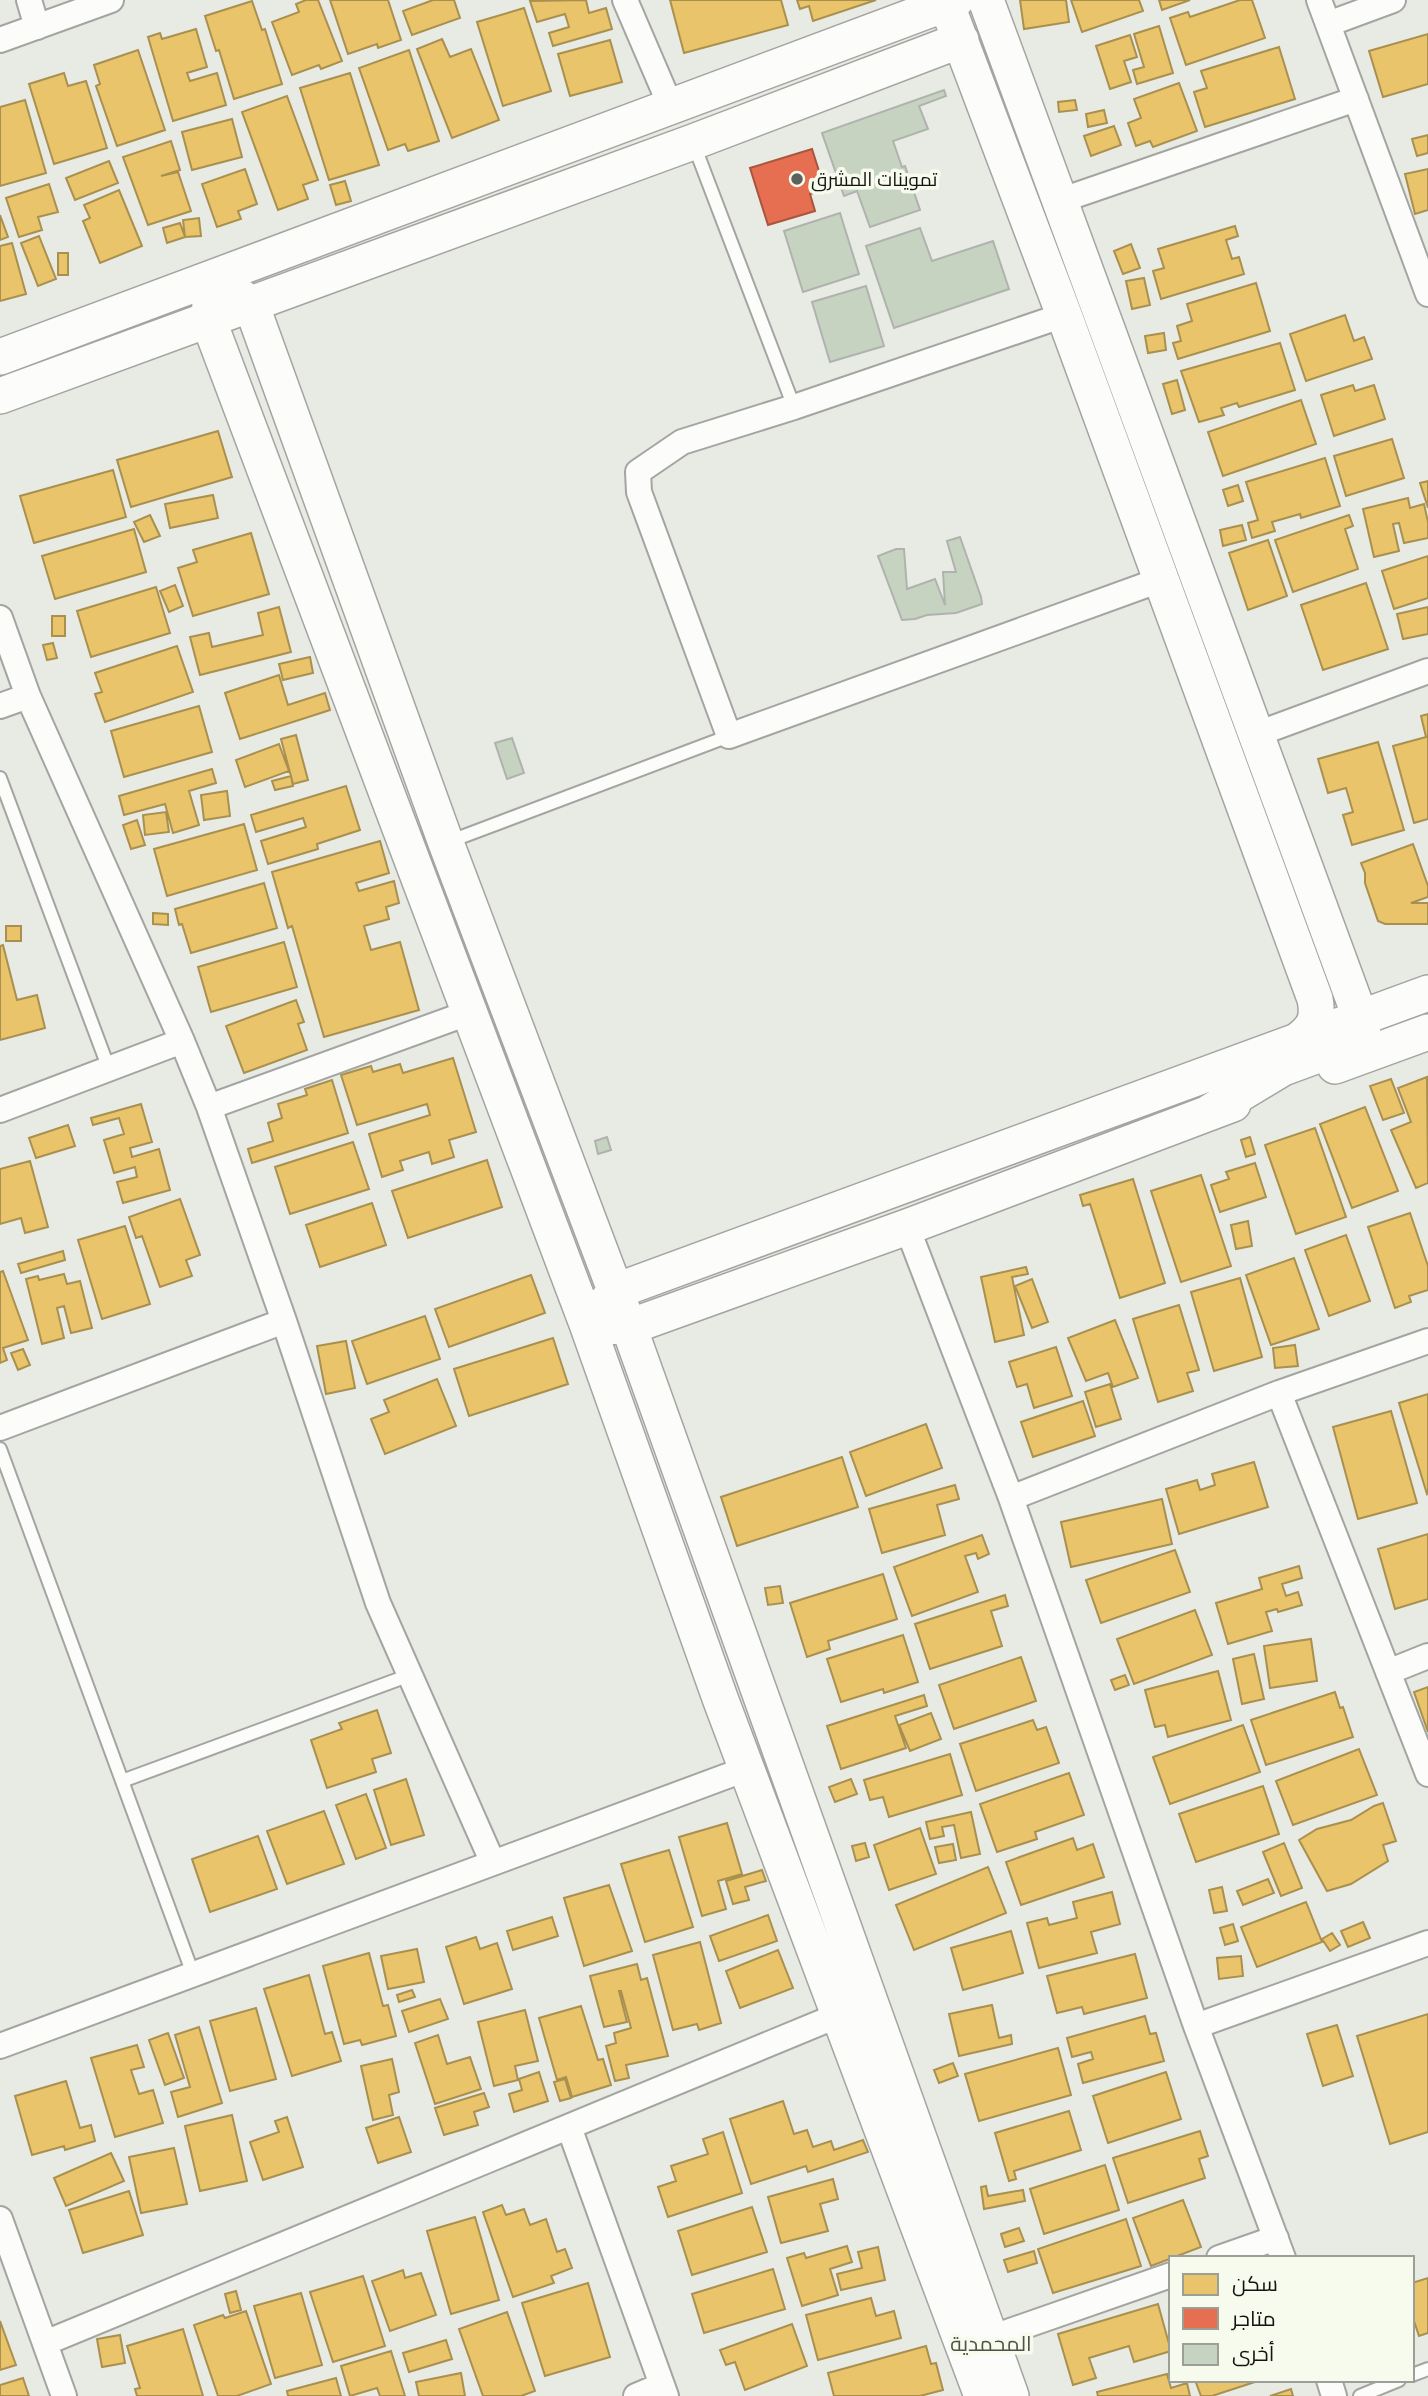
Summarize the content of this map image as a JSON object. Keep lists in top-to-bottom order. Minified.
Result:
{"districts":["المحمدية"],"places":["تموينات المشرق"],"legend":["سكن","متاجر","أخرى"]}
